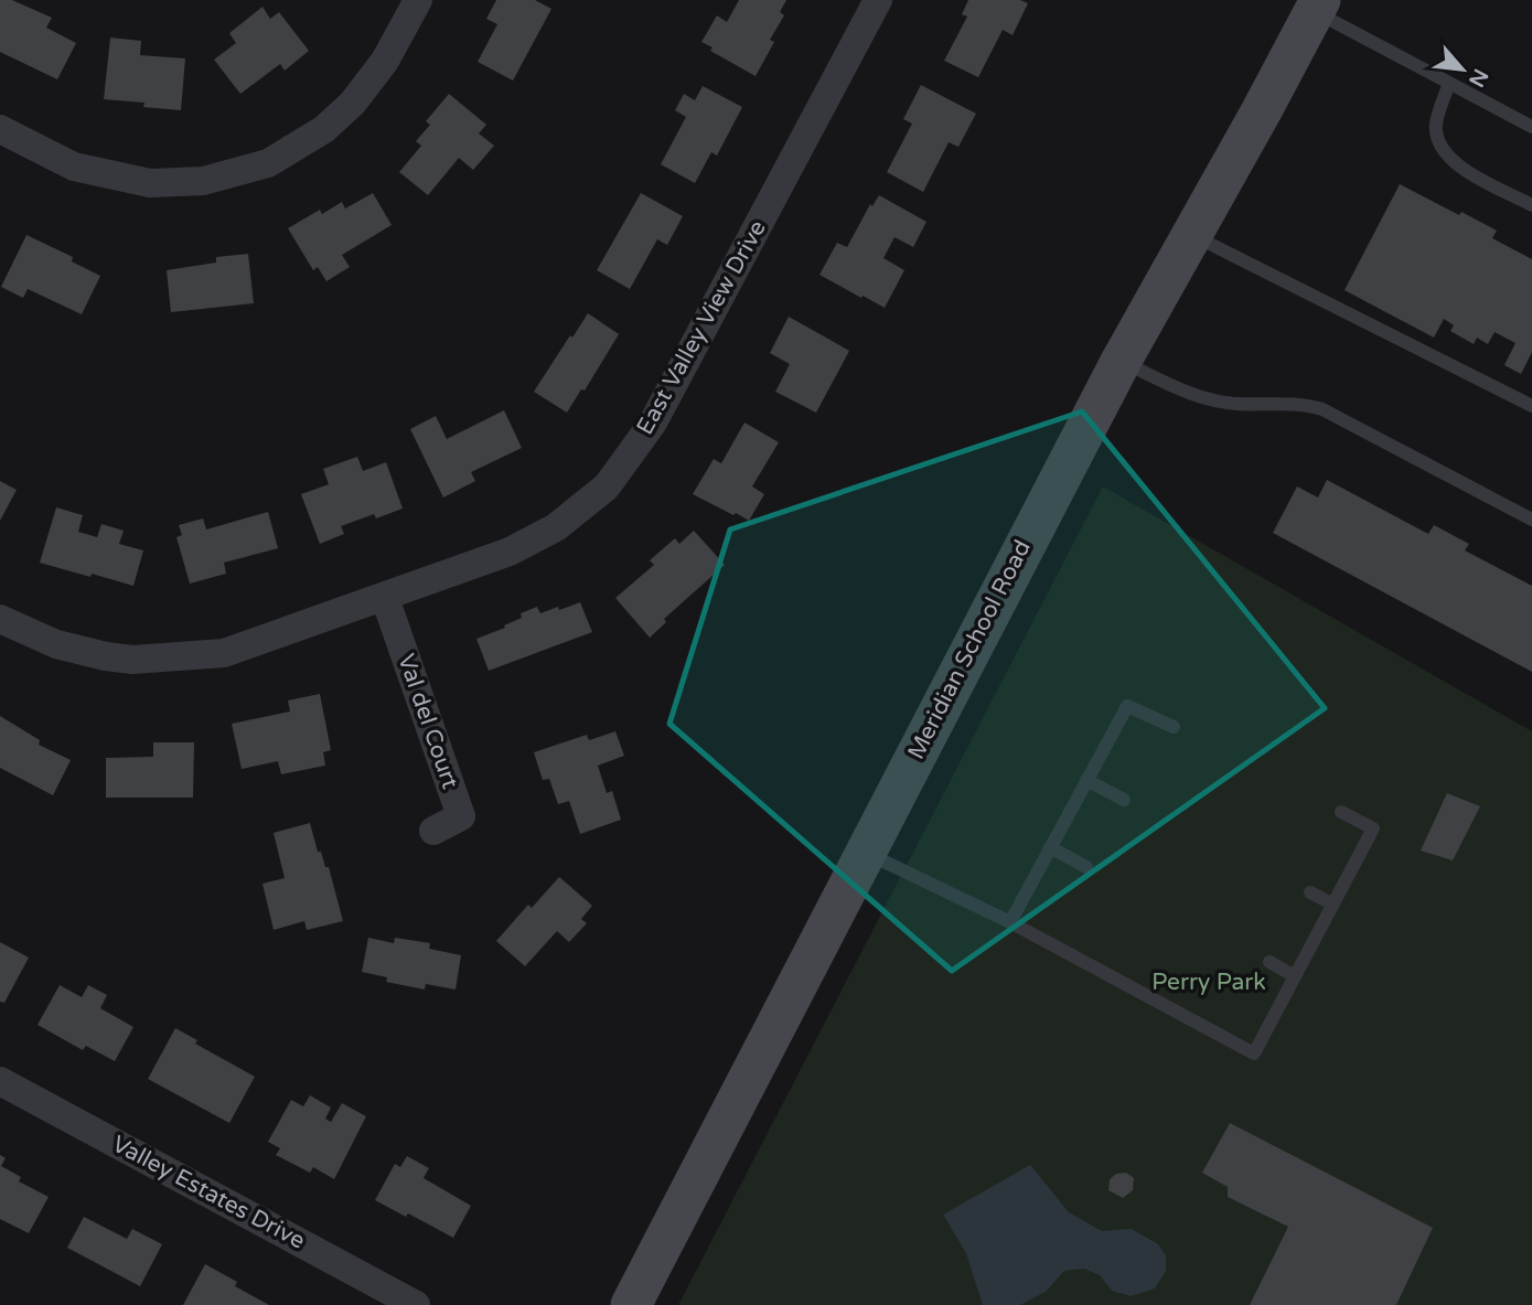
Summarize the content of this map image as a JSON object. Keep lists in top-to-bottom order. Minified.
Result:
{"streets":{"main road":["Meridian School Road"],"street":["East Valley View Drive","Val del Court","Valley Estates Drive"]},"crossings":[["East Valley View Drive","Val del Court"]],"parks":["Perry Park"],"north":"bottom right"}
